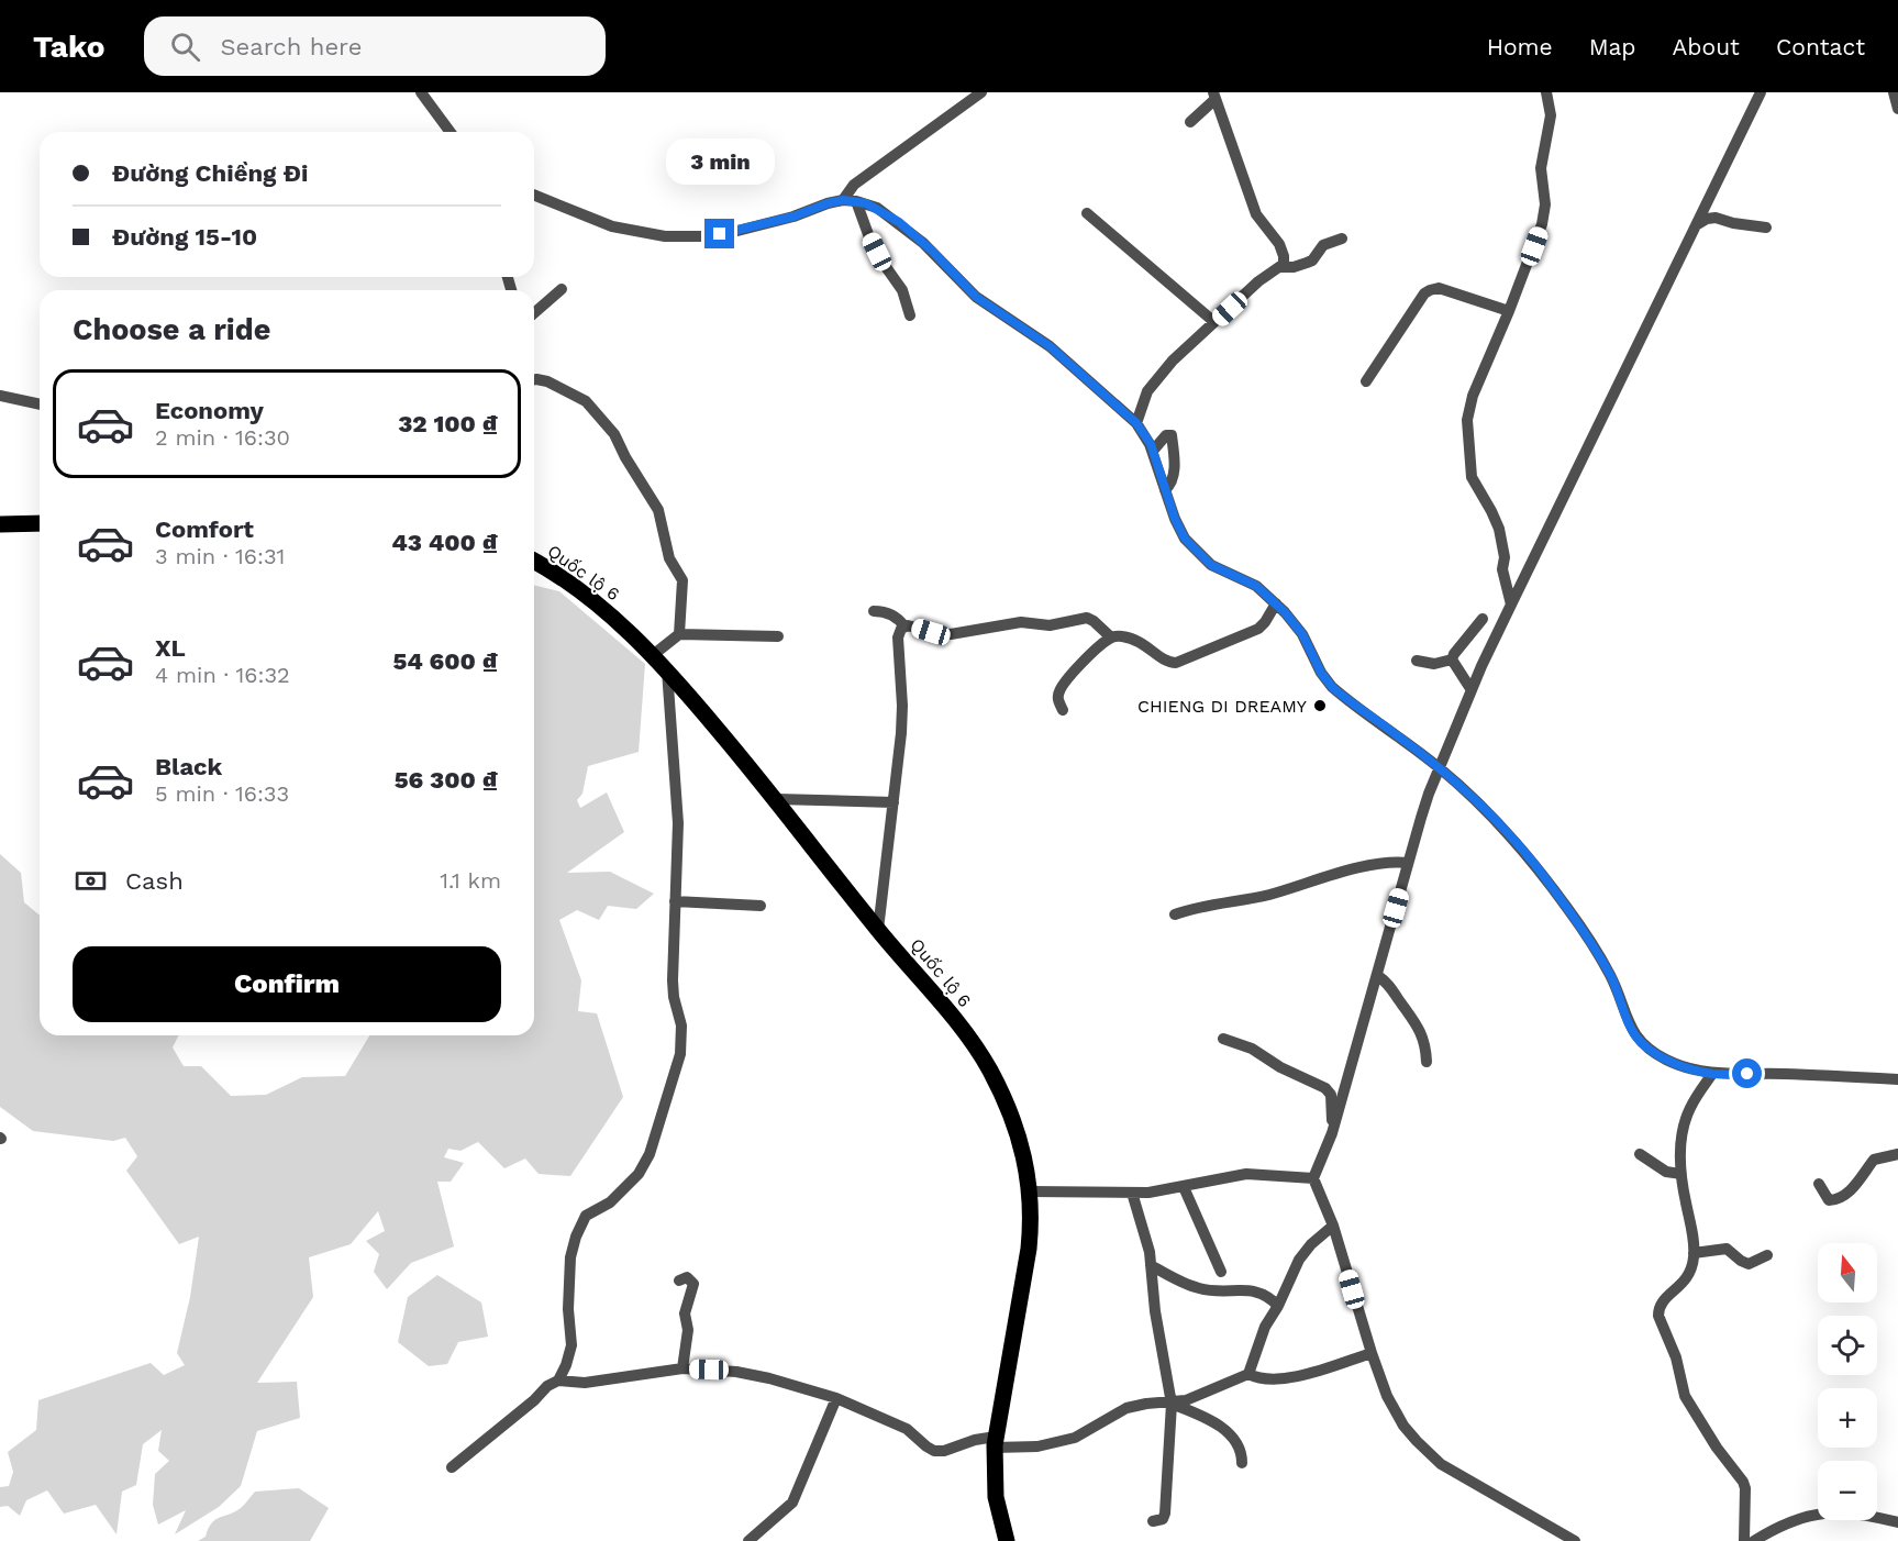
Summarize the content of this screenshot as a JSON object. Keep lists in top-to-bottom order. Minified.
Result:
{"streets":{"highway":["Quốc lộ 6"]},"places":["CHIENG DI DREAMY"],"north":"top","page":{"header":"Tako","search":"Search here","nav":["Home","Map","About","Contact"],"banner":["Đường Chiềng Đi","Đường 15-10"],"bubble":"3 min","heading":"Choose a ride","list":[{"name":"Economy","note":"2 min · 16:30","value":"32 100 ₫"},{"name":"Comfort","note":"3 min · 16:31","value":"43 400 ₫"},{"name":"XL","note":"4 min · 16:32","value":"54 600 ₫"},{"name":"Black","note":"5 min · 16:33","value":"56 300 ₫"}],"pay":["Cash","1.1 km"],"buttons":"Confirm","map_buttons":["+","−"]}}
